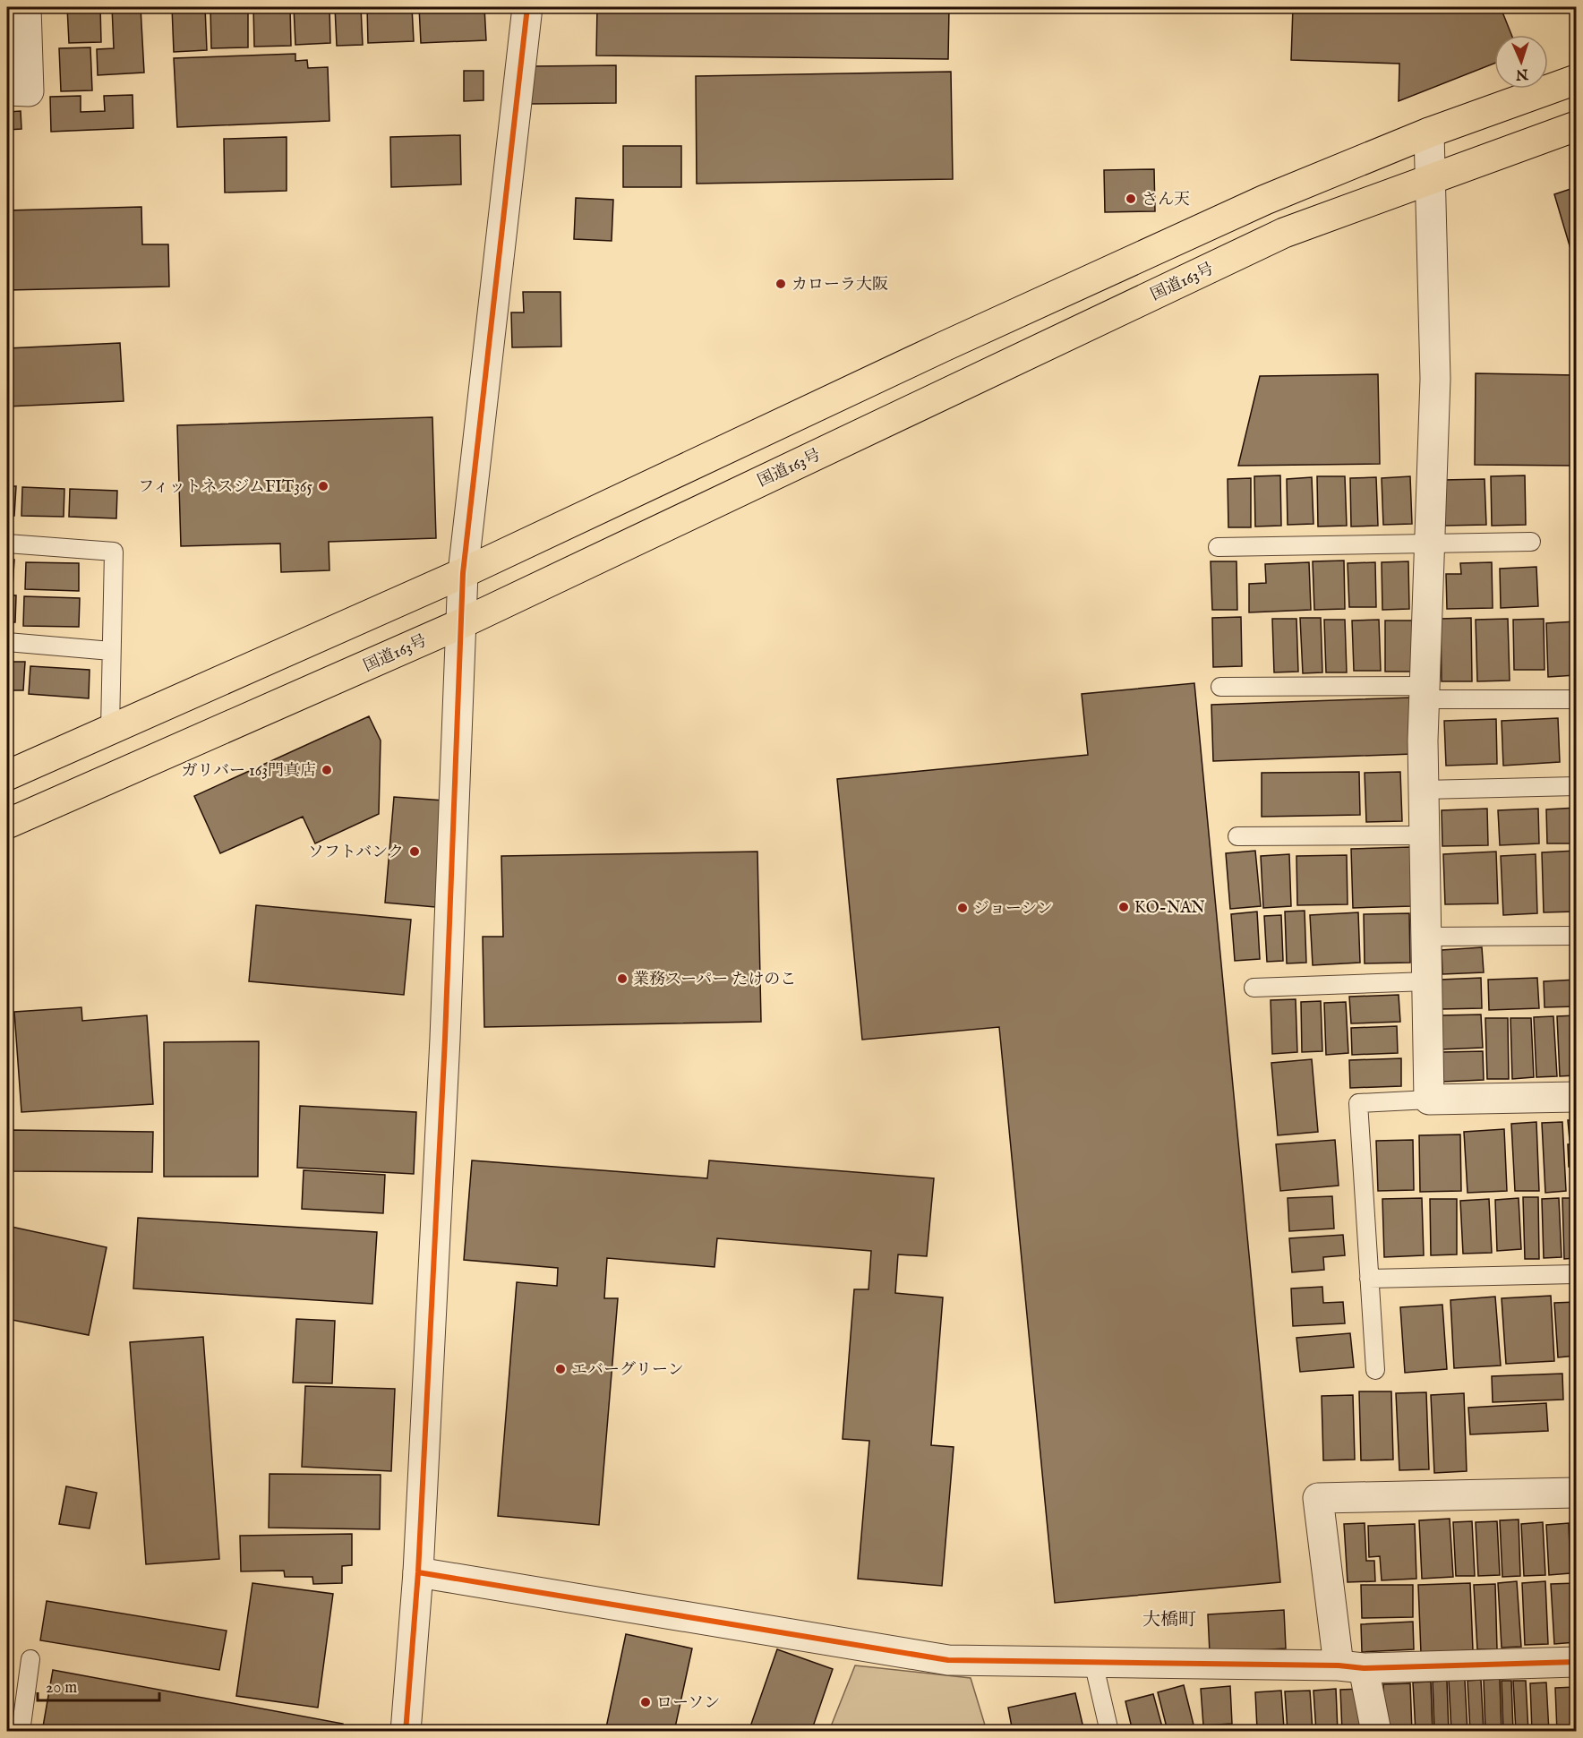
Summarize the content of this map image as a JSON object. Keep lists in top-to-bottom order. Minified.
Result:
{"streets":{"highway":["国道163号"]},"districts":["大橋町"],"places":["さん天","カローラ大阪","フィットネスジムFIT365","ガリバー 163門真店","ソフトバンク","KO-NAN","ジョーシン","業務スーパー たけのこ","エバーグリーン","ローソン"],"scale_bar":"20 m","north":"bottom"}
